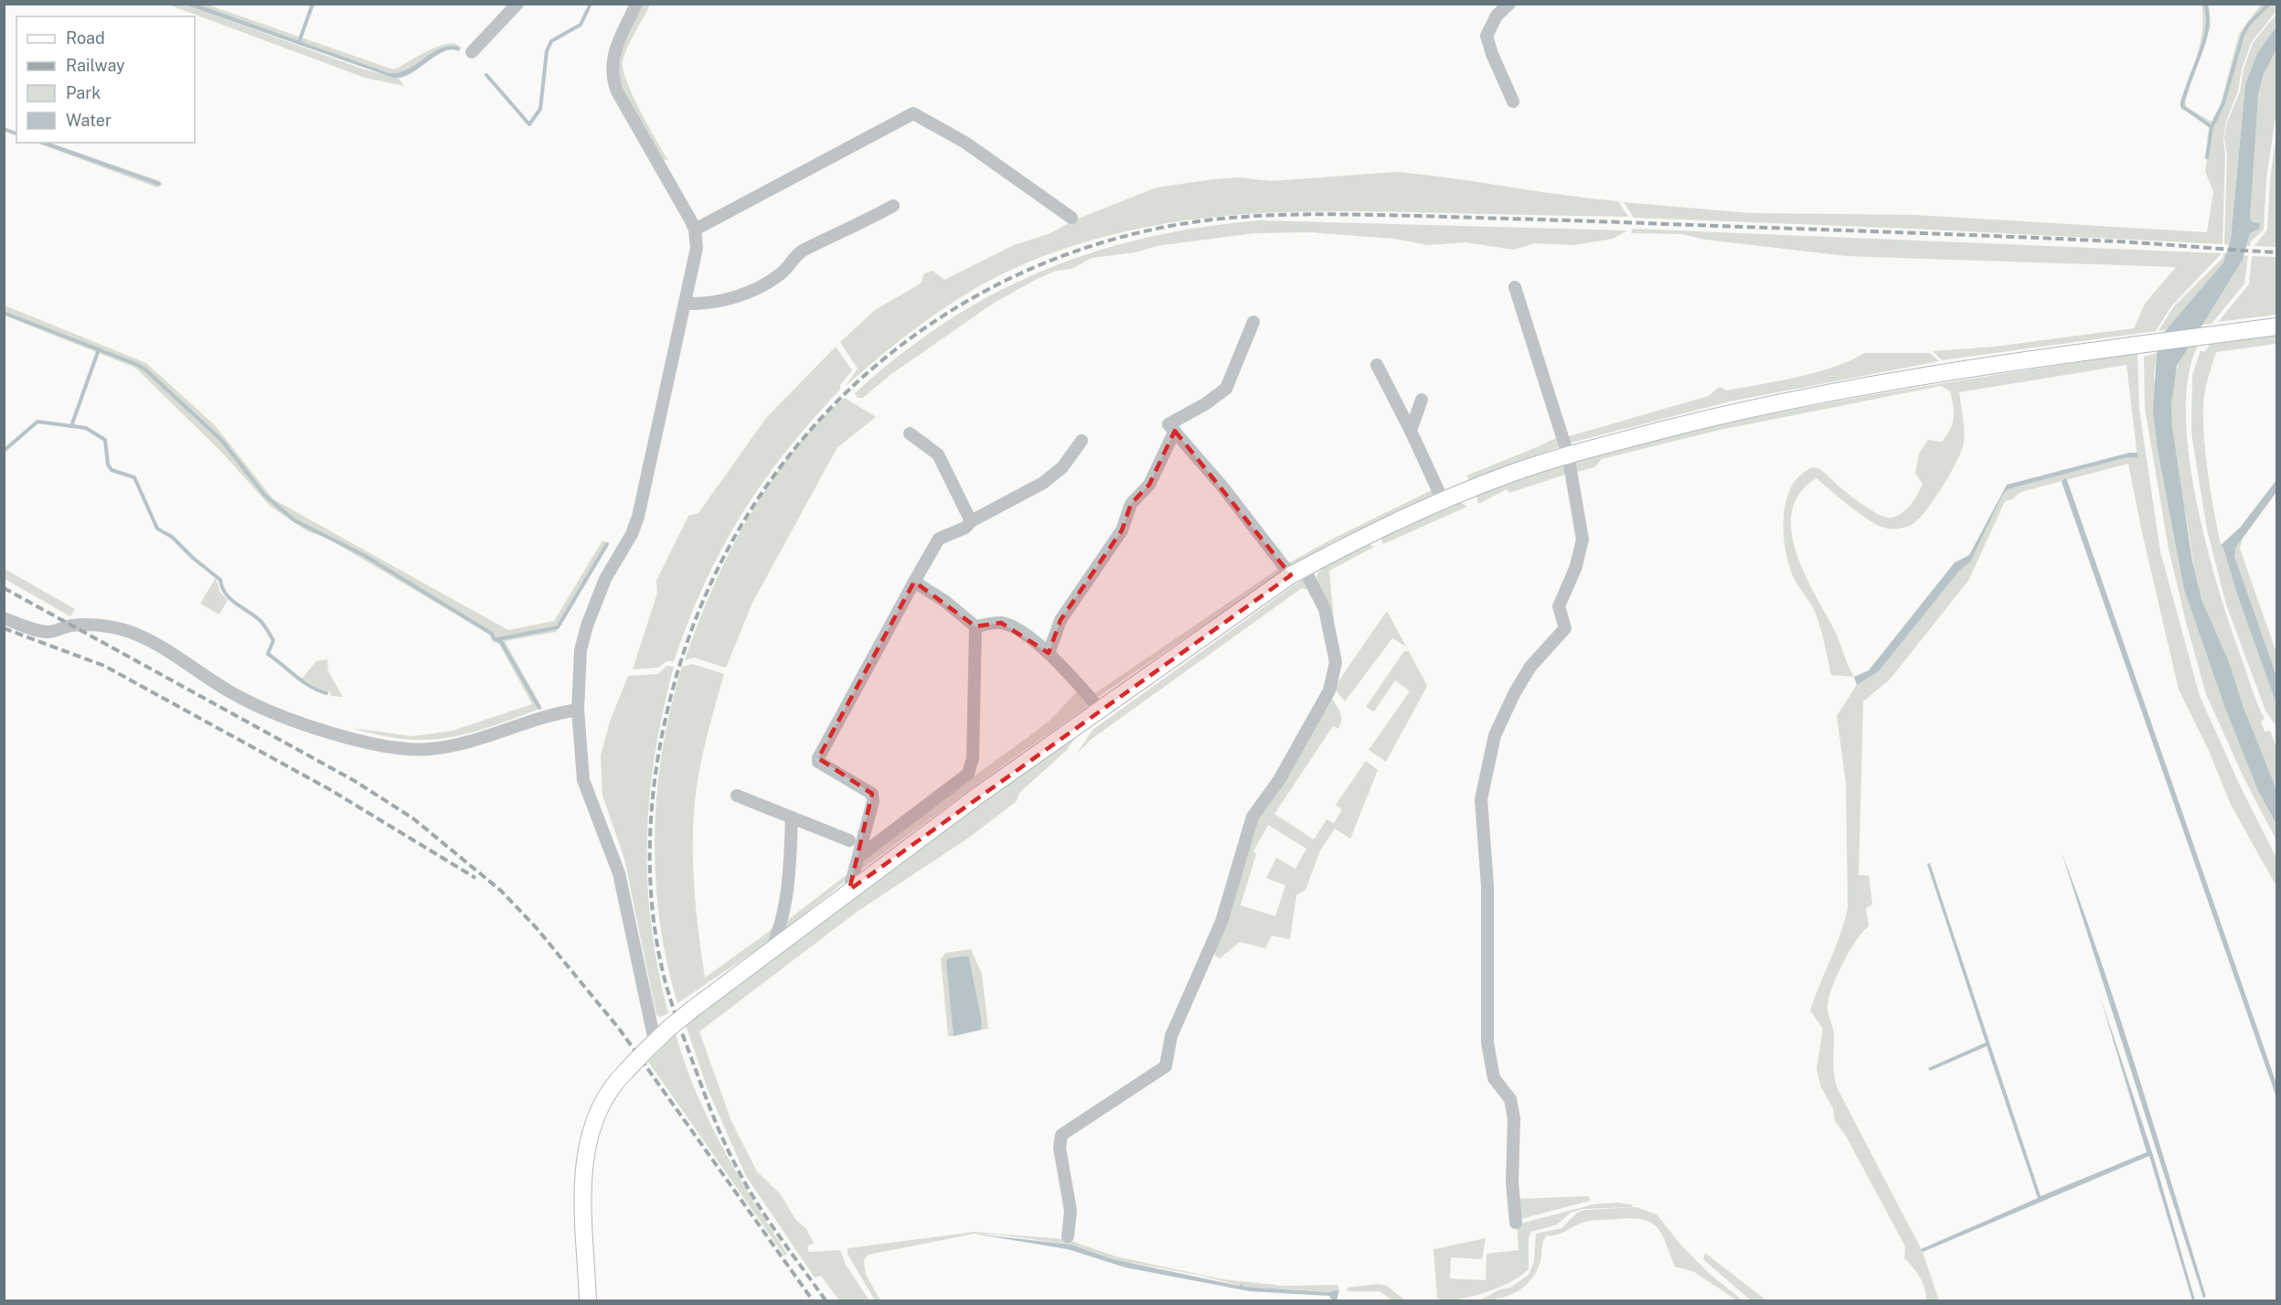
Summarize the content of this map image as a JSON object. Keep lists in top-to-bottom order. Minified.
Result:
{"legend":["Road","Railway","Park","Water"]}
